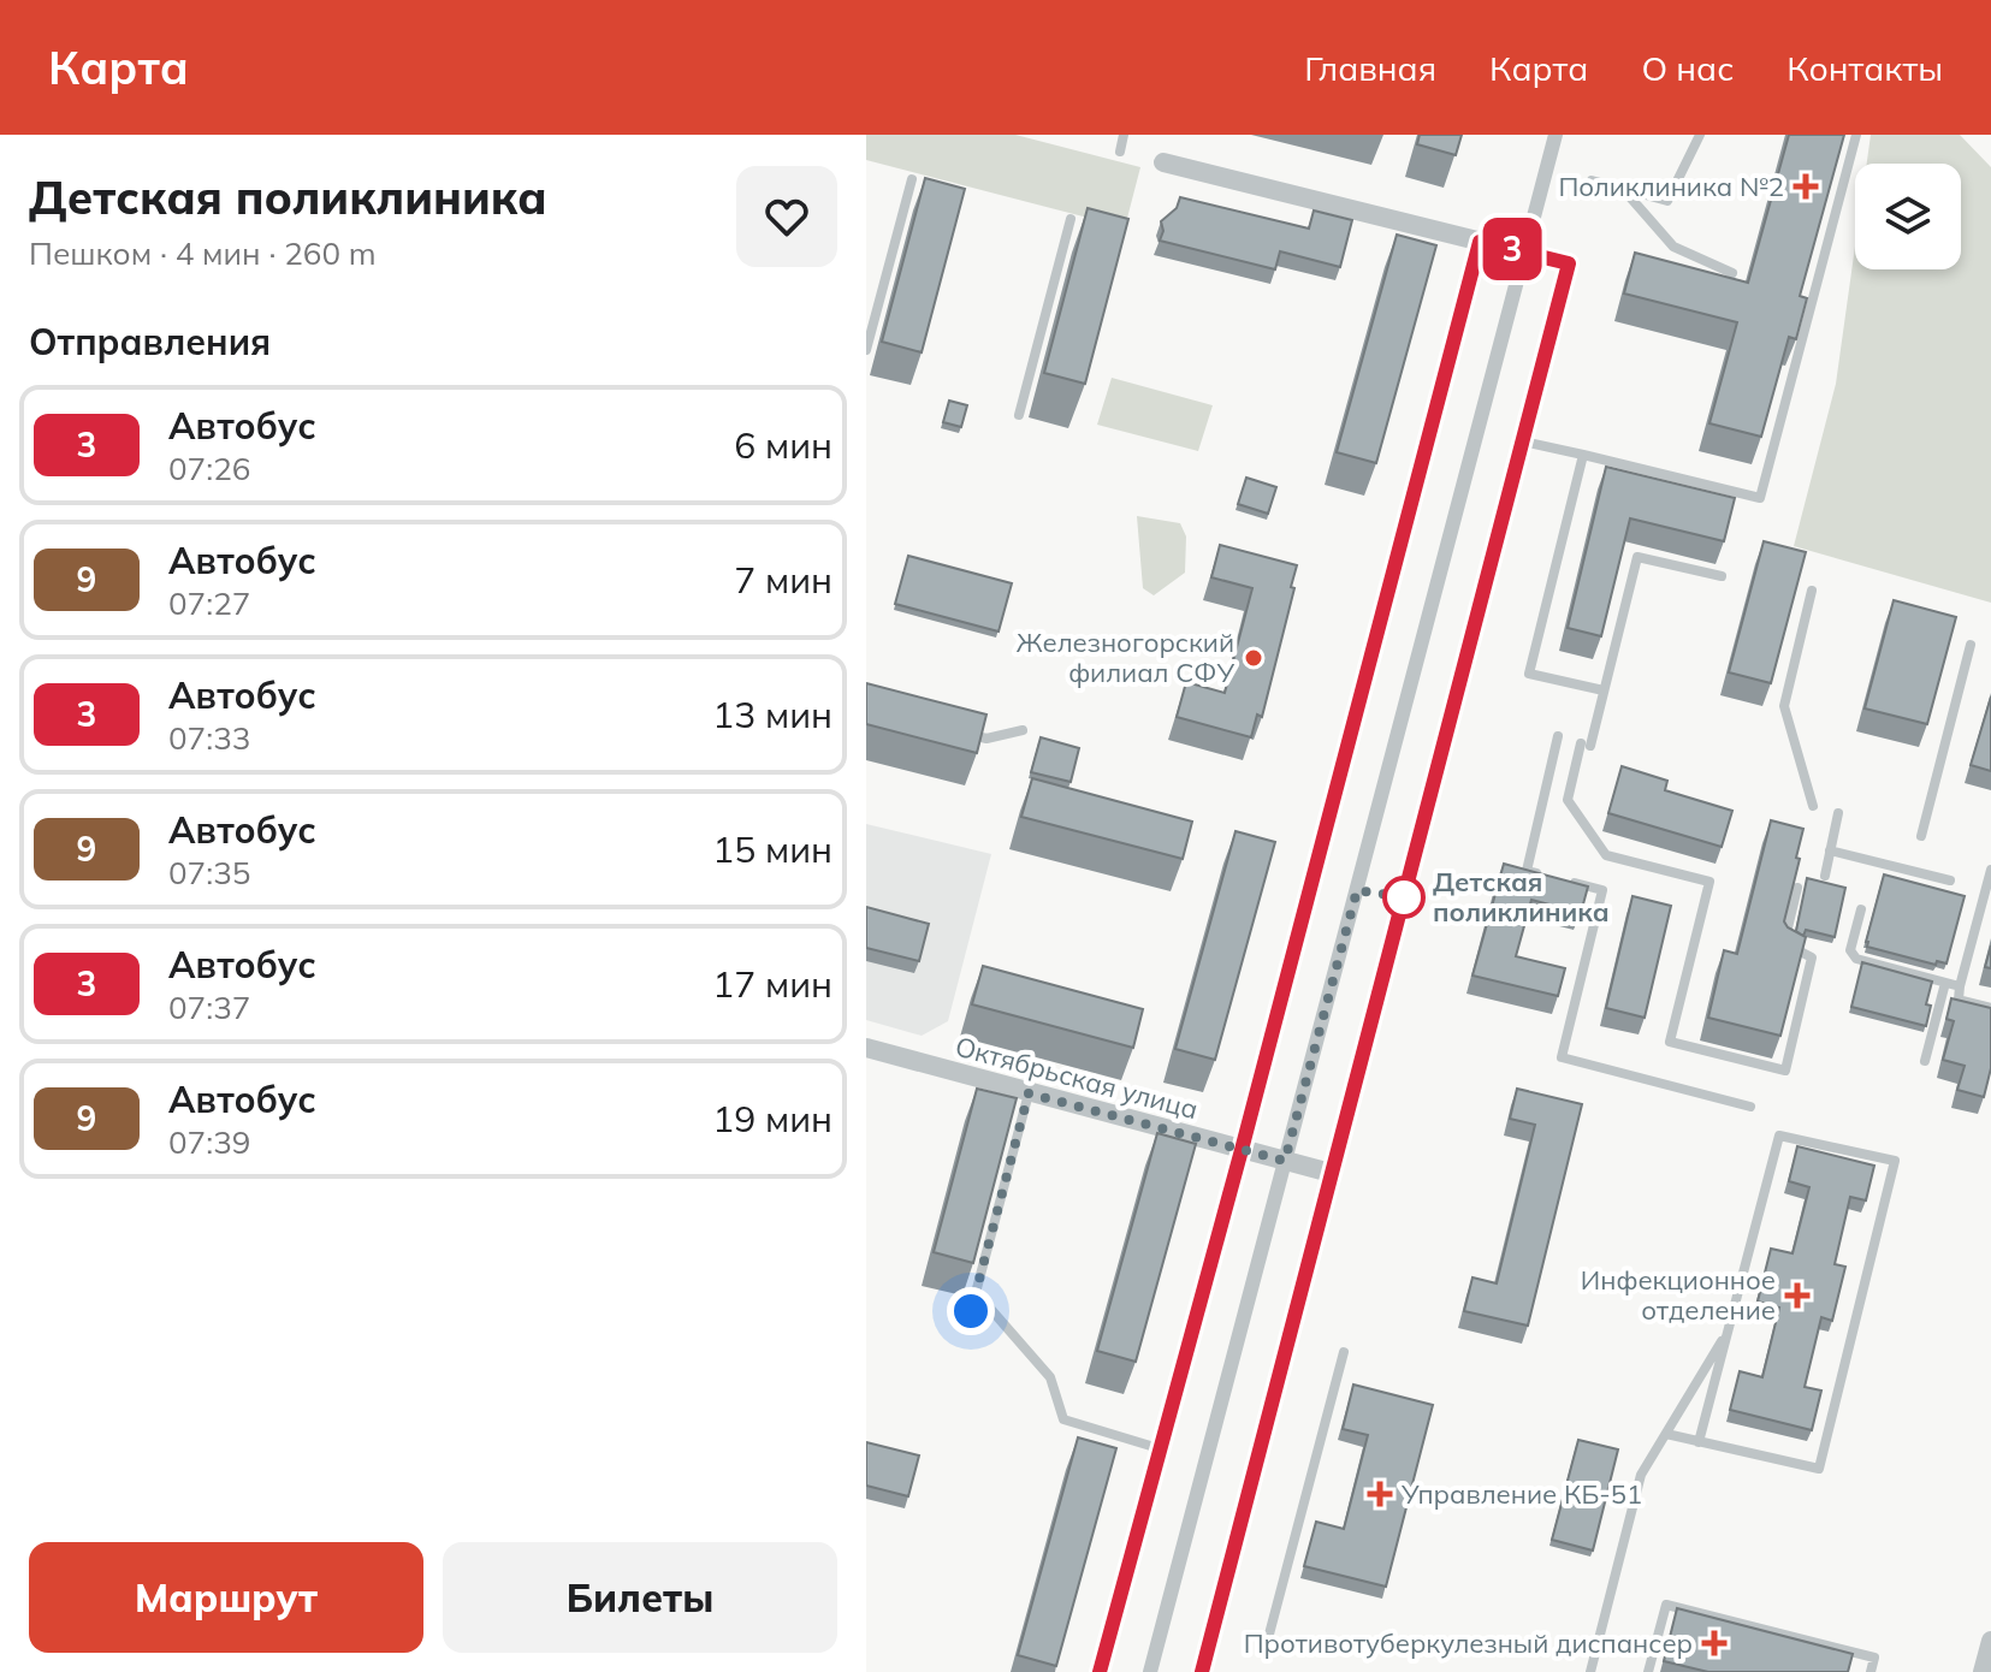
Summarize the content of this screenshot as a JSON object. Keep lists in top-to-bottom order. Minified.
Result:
{"streets":{"street":["Октябрьская улица"]},"places":{"health":["Поликлиника №2","Инфекционное отделение","Управление КБ-51","Противотуберкулезный диспансер"],"other":["Железногорский филиал СФУ","Детская поликлиника"]},"lines":["bus line 3"],"page":{"header":"Карта","nav":["Главная","Карта","О нас","Контакты"],"heading":[["Детская поликлиника","Пешком · 4 мин · 260 m"],"Отправления"],"on_map":"3","list":[{"mark":"3","name":"Автобус","note":"07:26","value":"6 мин"},{"mark":"9","name":"Автобус","note":"07:27","value":"7 мин"},{"mark":"3","name":"Автобус","note":"07:33","value":"13 мин"},{"mark":"9","name":"Автобус","note":"07:35","value":"15 мин"},{"mark":"3","name":"Автобус","note":"07:37","value":"17 мин"},{"mark":"9","name":"Автобус","note":"07:39","value":"19 мин"}],"buttons":["Маршрут","Билеты"]}}
